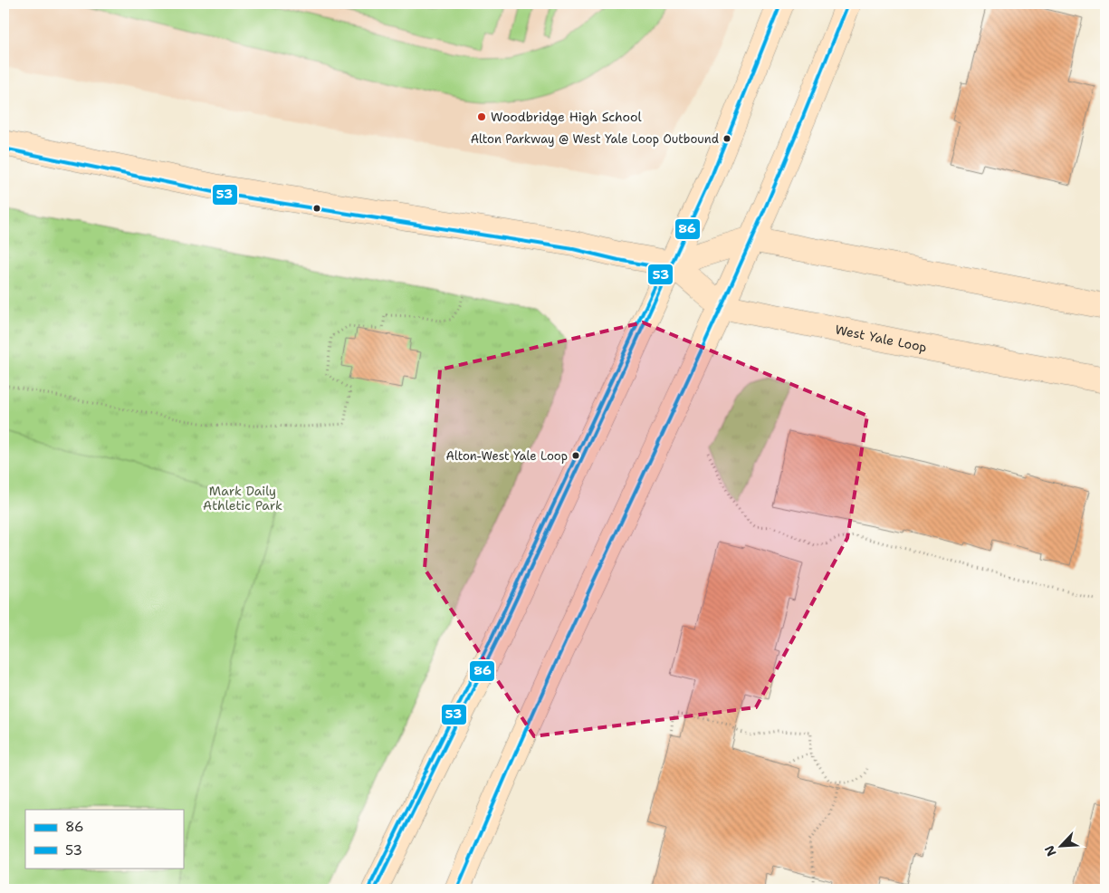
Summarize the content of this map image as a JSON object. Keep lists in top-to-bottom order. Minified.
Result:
{"streets":{"main road":["West Yale Loop"]},"parks":["Mark Daily Athletic Park"],"places":["Woodbridge High School","Alton Parkway @ West Yale Loop Outbound","Alton-West Yale Loop"],"lines":["transit line 86","transit line 53"],"legend":["86","53"],"north":"bottom left"}
